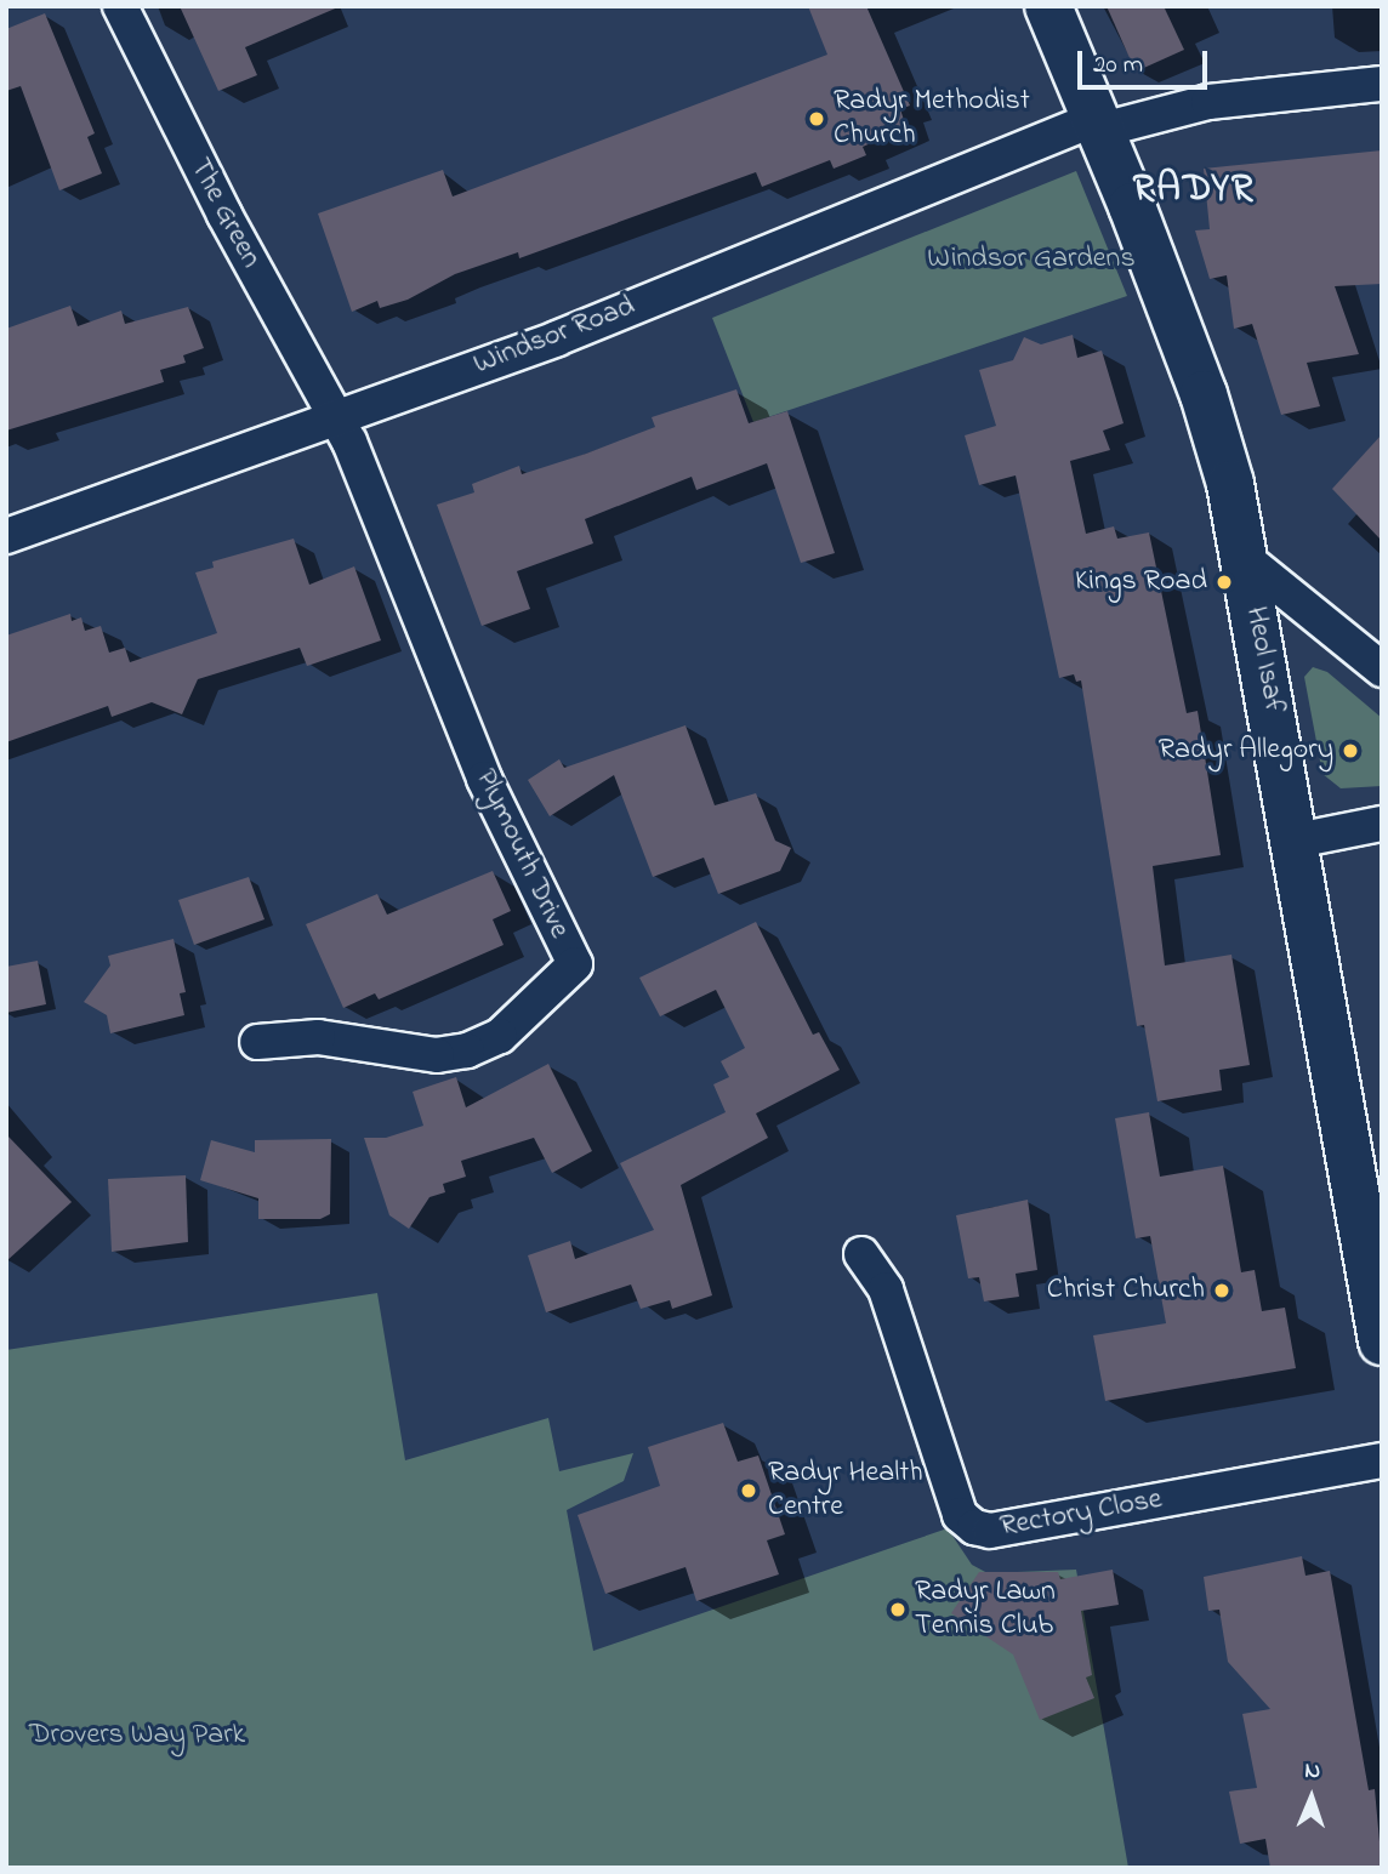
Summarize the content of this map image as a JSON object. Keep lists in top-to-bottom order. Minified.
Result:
{"streets":{"main road":["Heol Isaf"],"street":["The Green","Windsor Road","Plymouth Drive","Rectory Close"]},"crossings":[["The Green","Windsor Road"],["The Green","Plymouth Drive"],["Windsor Road","Heol Isaf"],["Windsor Road","Plymouth Drive"]],"districts":["RADYR"],"parks":["Windsor Gardens","Drovers Way Park"],"places":["Radyr Methodist Church","Kings Road","Radyr Allegory","Christ Church","Radyr Health Centre","Radyr Lawn Tennis Club"],"scale_bar":"20 m","north":"top"}
